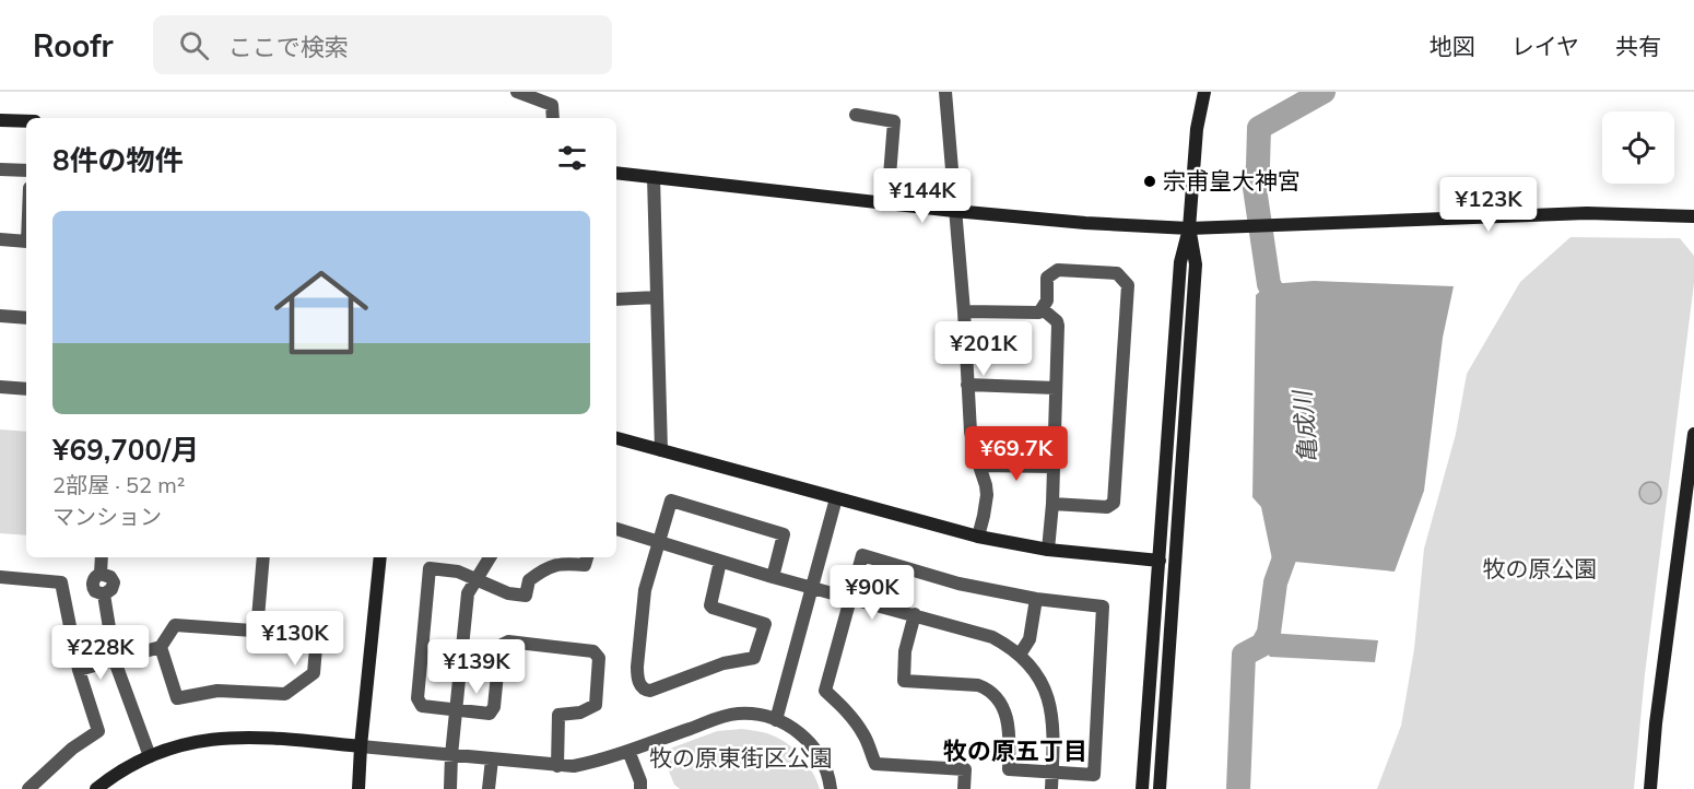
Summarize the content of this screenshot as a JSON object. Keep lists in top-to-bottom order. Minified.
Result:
{"districts":["牧の原五丁目"],"water":["亀成川"],"parks":["牧の原公園","牧の原東街区公園"],"places":["宗甫皇大神宮"],"page":{"header":"Roofr","search":"ここで検索","nav":["地図","レイヤ","共有"],"heading":"8件の物件","price":["¥144K","¥123K","¥201K","¥69.7K","¥90K","¥130K","¥228K","¥139K"],"list":[{"name":"¥69,700/月","note":"2部屋 · 52 m² · マンション"}]}}
